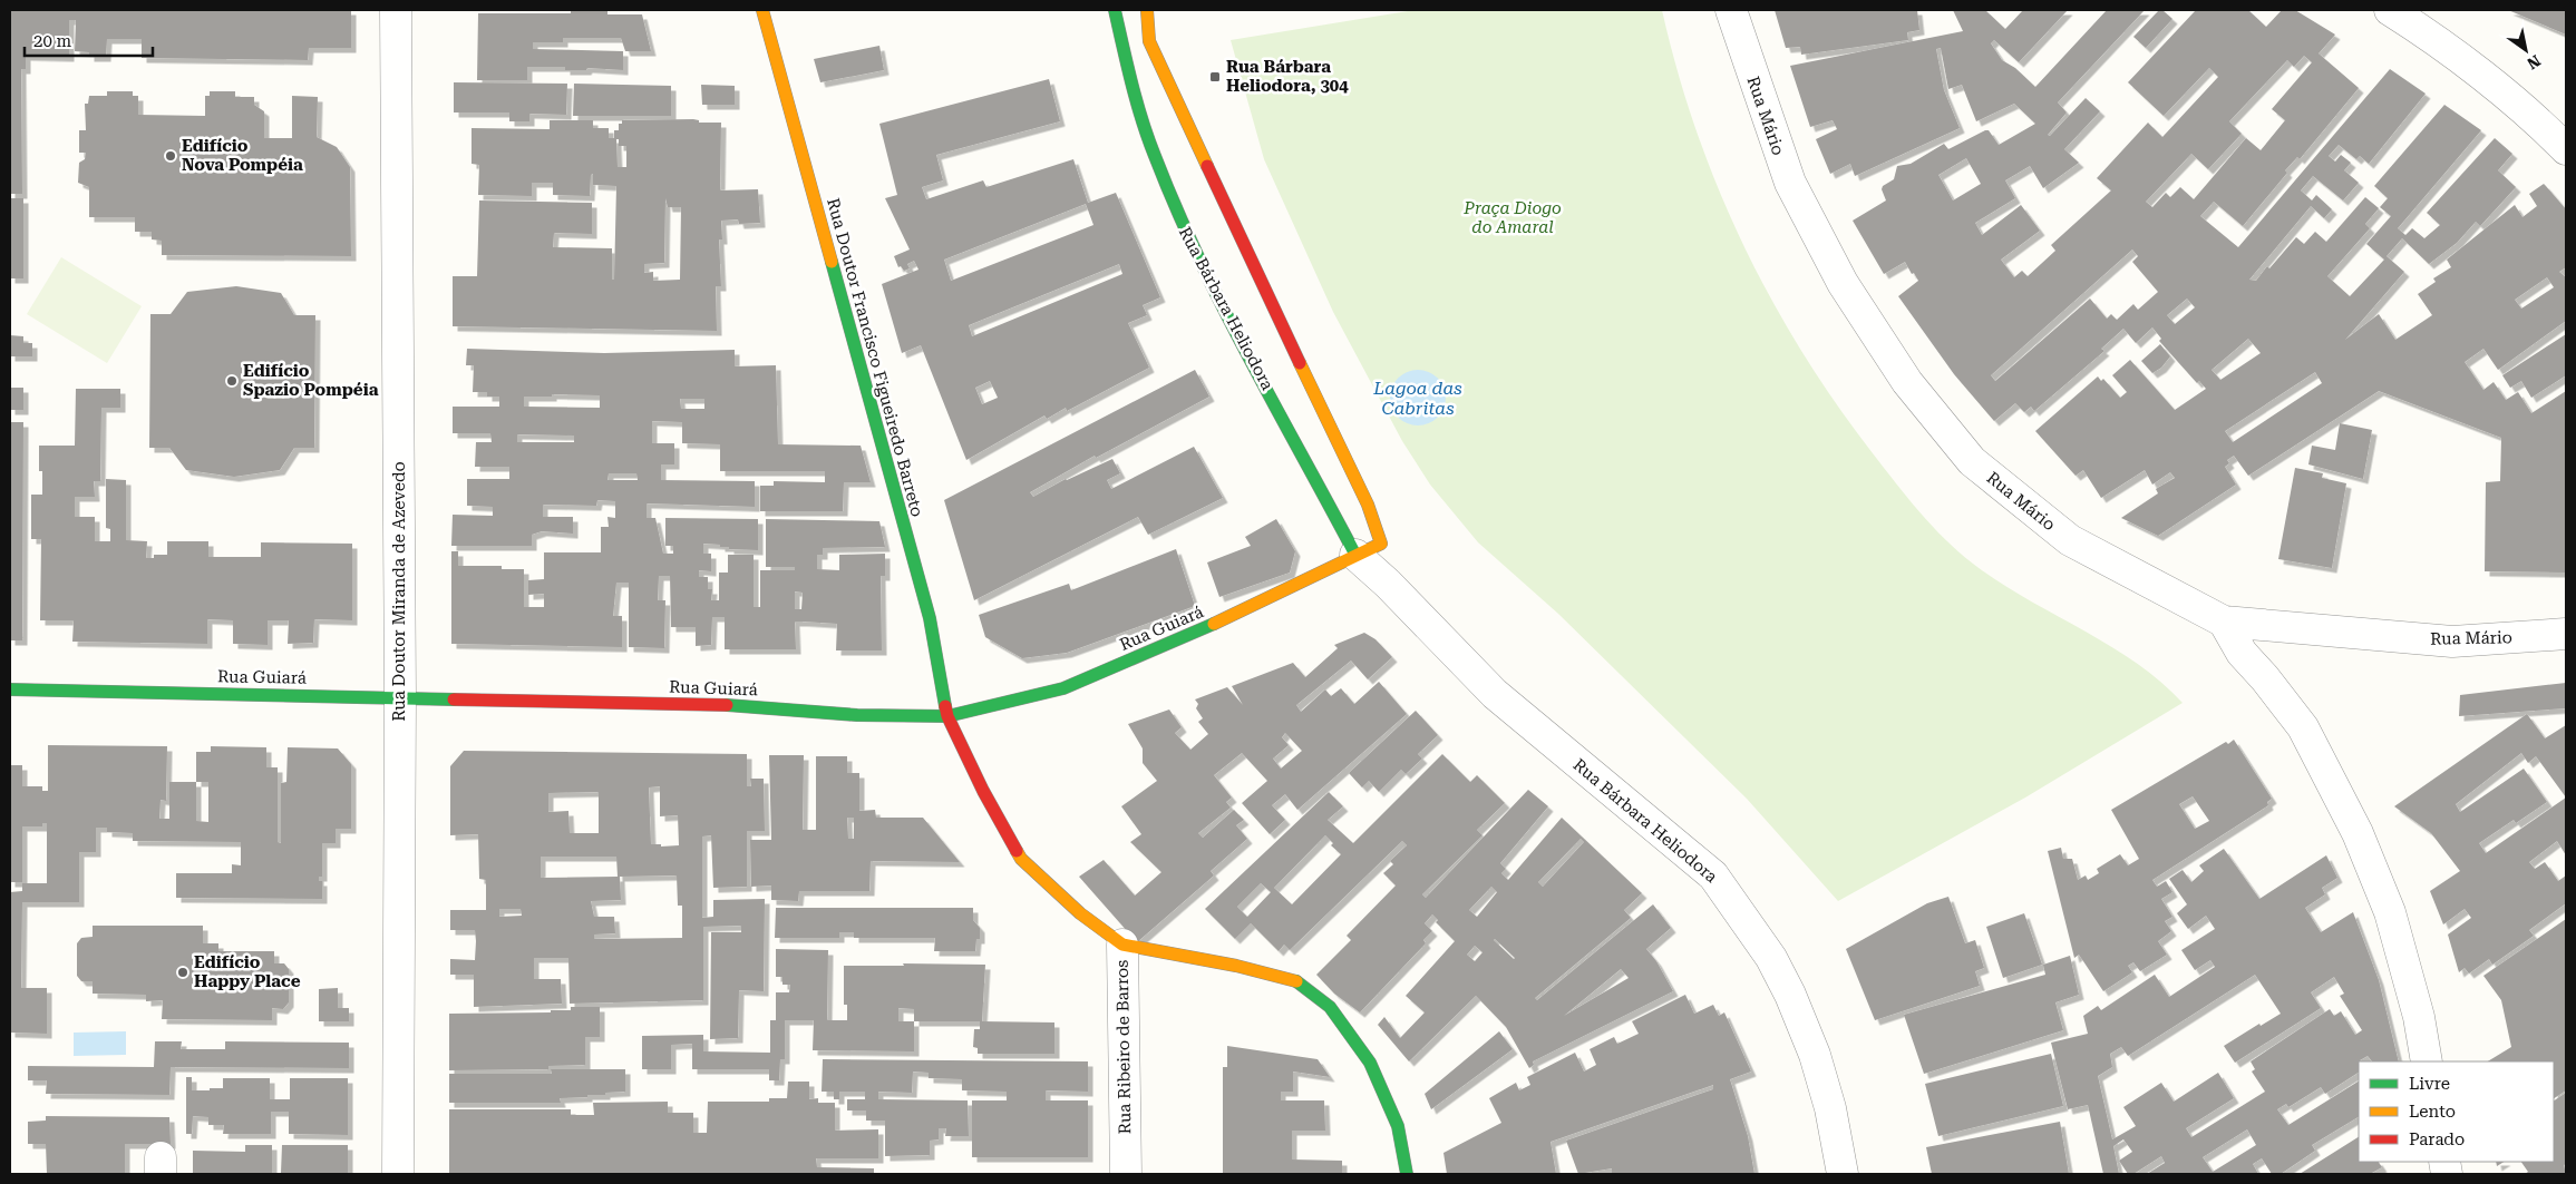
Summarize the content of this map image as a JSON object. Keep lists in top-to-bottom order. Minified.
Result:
{"streets":{"street":["Rua Mário","Rua Bárbara Heliodora","Rua Doutor Francisco Figueiredo Barreto","Rua Doutor Miranda de Azevedo","Rua Guiará","Rua Ribeiro de Barros"]},"crossings":[["Rua Bárbara Heliodora","Rua Guiará"],["Rua Doutor Francisco Figueiredo Barreto","Rua Guiará"],["Rua Doutor Francisco Figueiredo Barreto","Rua Ribeiro de Barros"],["Rua Doutor Miranda de Azevedo","Rua Guiará"],["Rua Guiará","Rua Ribeiro de Barros"]],"water":["Lagoa das Cabritas"],"parks":["Praça Diogo do Amaral"],"places":{"transit":["Rua Bárbara Heliodora, 304"],"other":["Edifício Nova Pompéia","Edifício Spazio Pompéia","Edifício Happy Place"]},"legend":["Livre","Lento","Parado"],"scale_bar":"20 m","north":"bottom right"}
